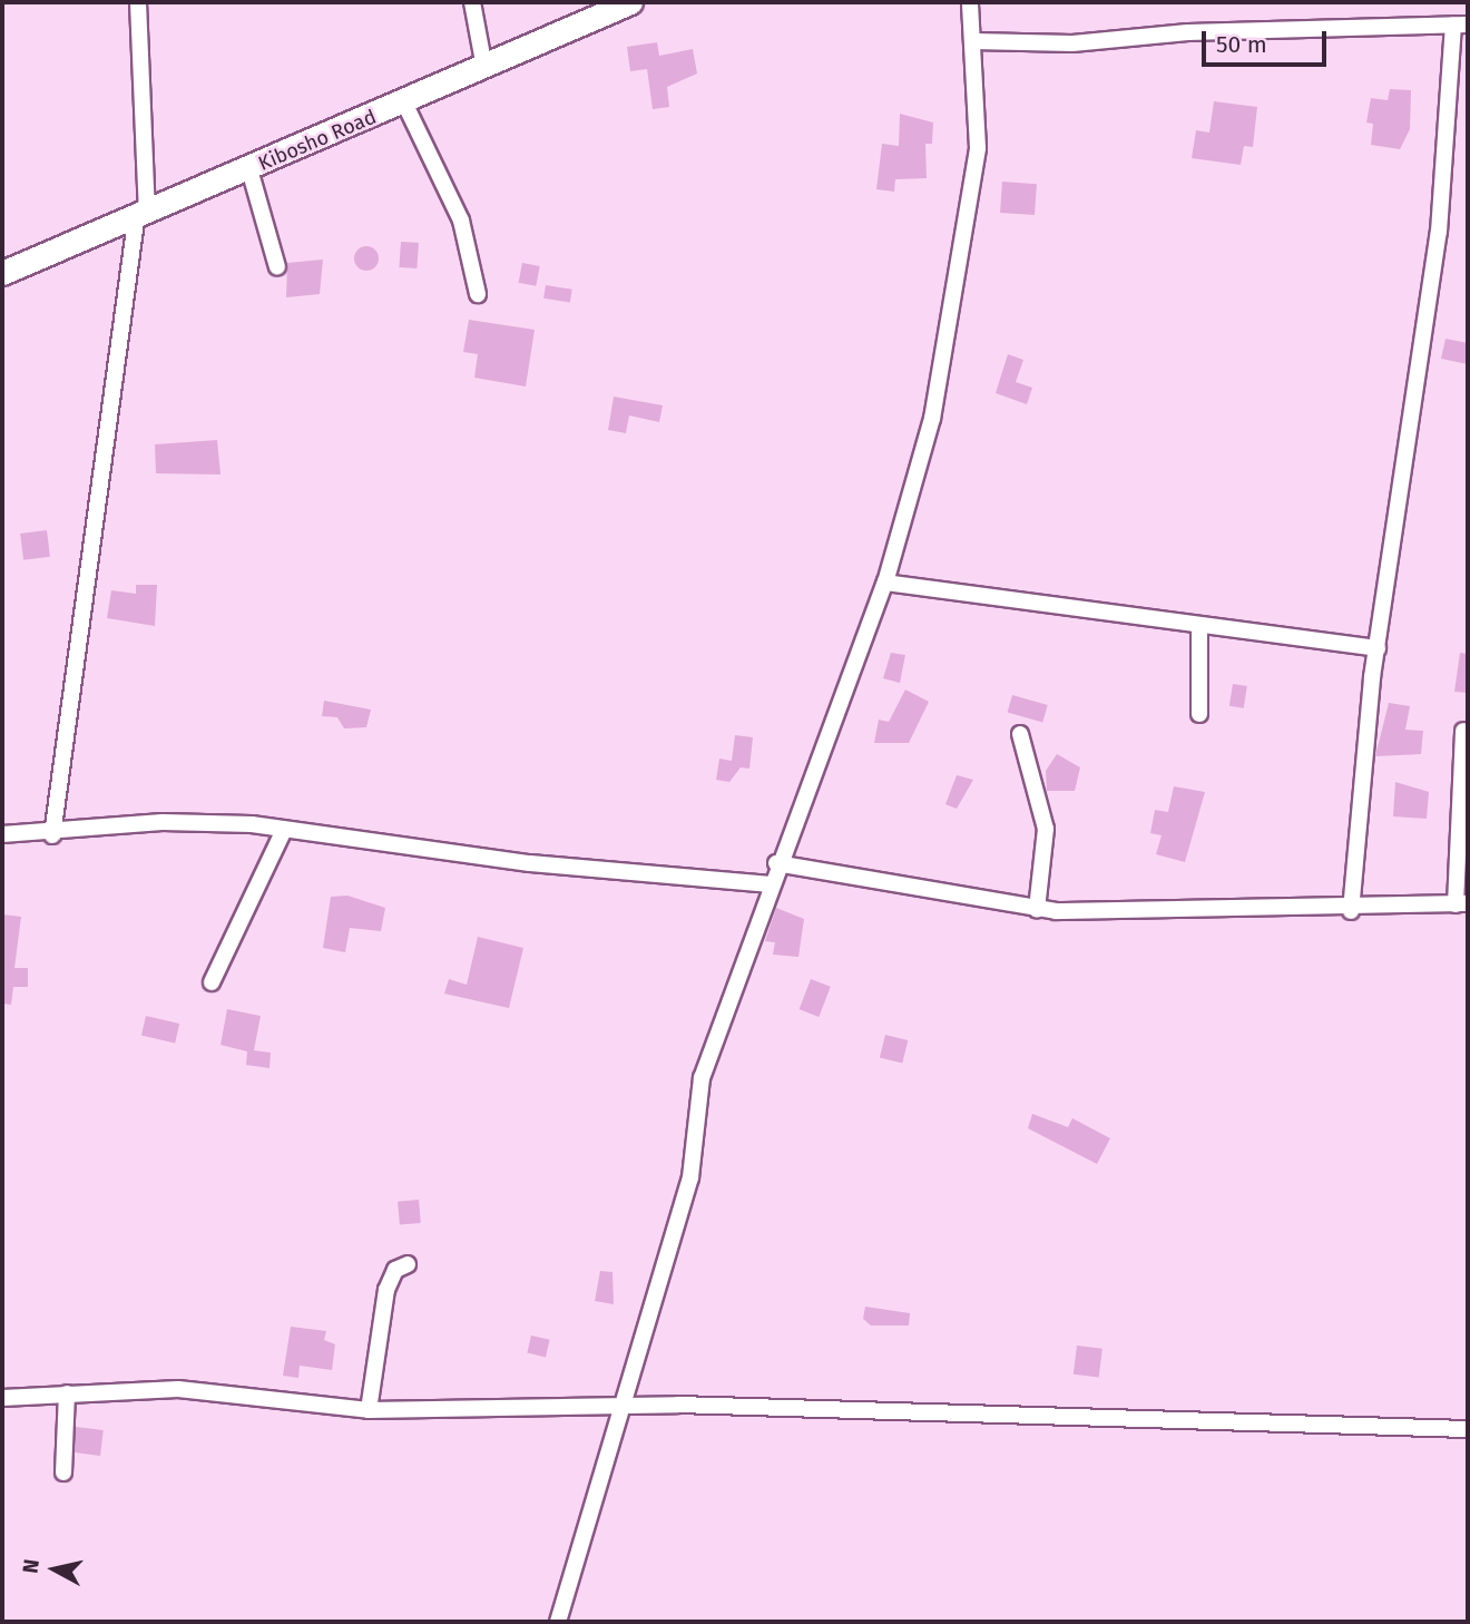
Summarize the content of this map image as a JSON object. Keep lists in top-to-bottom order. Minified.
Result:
{"streets":{"street":["Kibosho Road"]},"scale_bar":"50 m","north":"left"}
